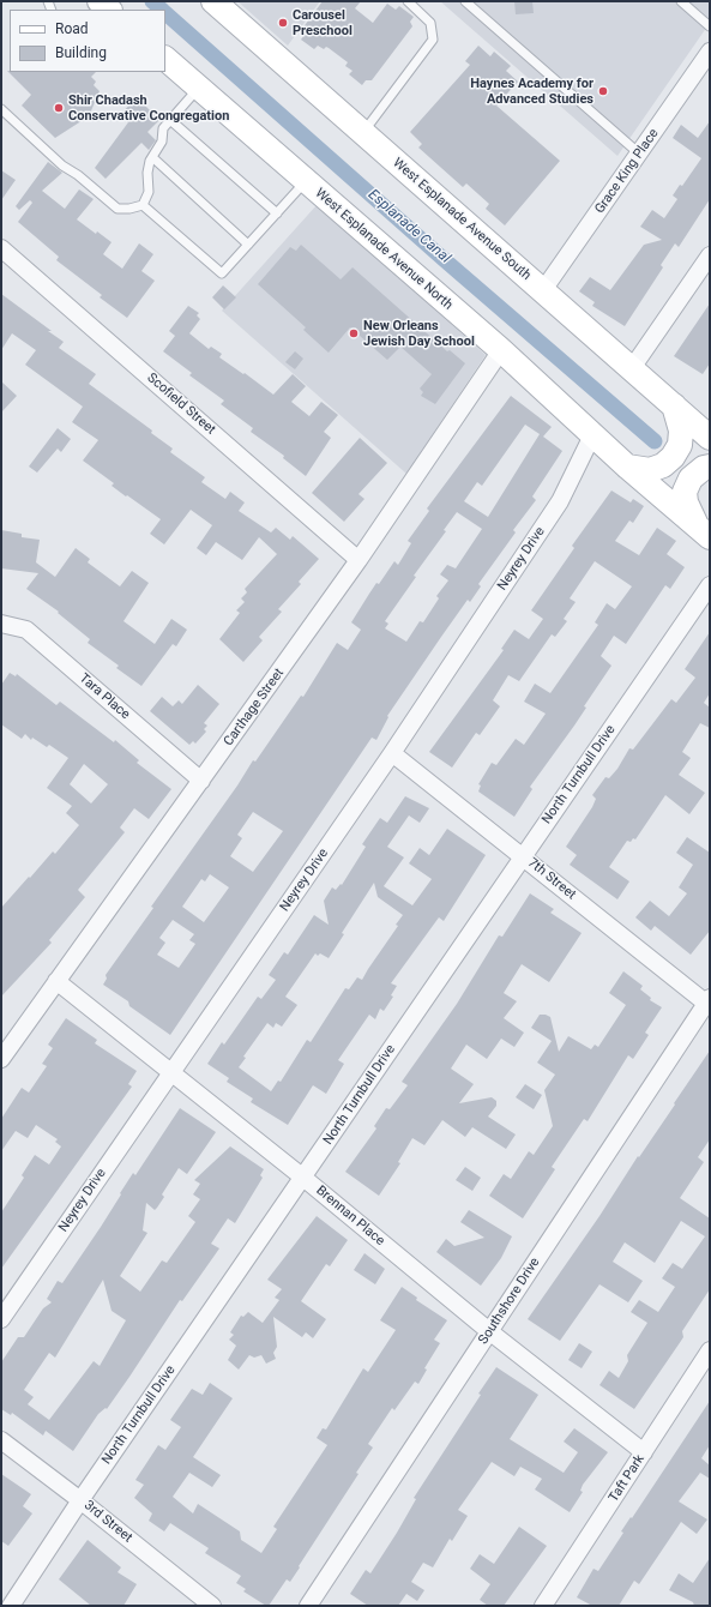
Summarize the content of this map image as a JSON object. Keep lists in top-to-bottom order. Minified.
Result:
{"streets":{"main road":["West Esplanade Avenue South","West Esplanade Avenue North"],"street":["Grace King Place","Scofield Street","Neyrey Drive","Tara Place","Carthage Street","North Turnbull Drive","7th Street","Brennan Place","Southshore Drive","Taft Park","3rd Street"]},"crossings":[["Grace King Place","West Esplanade Avenue South"],["West Esplanade Avenue North","Neyrey Drive"],["West Esplanade Avenue North","Carthage Street"],["Scofield Street","Carthage Street"],["Neyrey Drive","7th Street"],["Neyrey Drive","Brennan Place"],["Tara Place","Carthage Street"],["Carthage Street","Brennan Place"],["North Turnbull Drive","7th Street"],["North Turnbull Drive","Brennan Place"],["North Turnbull Drive","3rd Street"],["7th Street","Southshore Drive"],["Brennan Place","Southshore Drive"],["Brennan Place","Taft Park"]],"water":["Esplanade Canal"],"places":["Carousel Preschool","Haynes Academy for Advanced Studies","Shir Chadash Conservative Congregation","New Orleans Jewish Day School"],"legend":["Road","Building"]}
